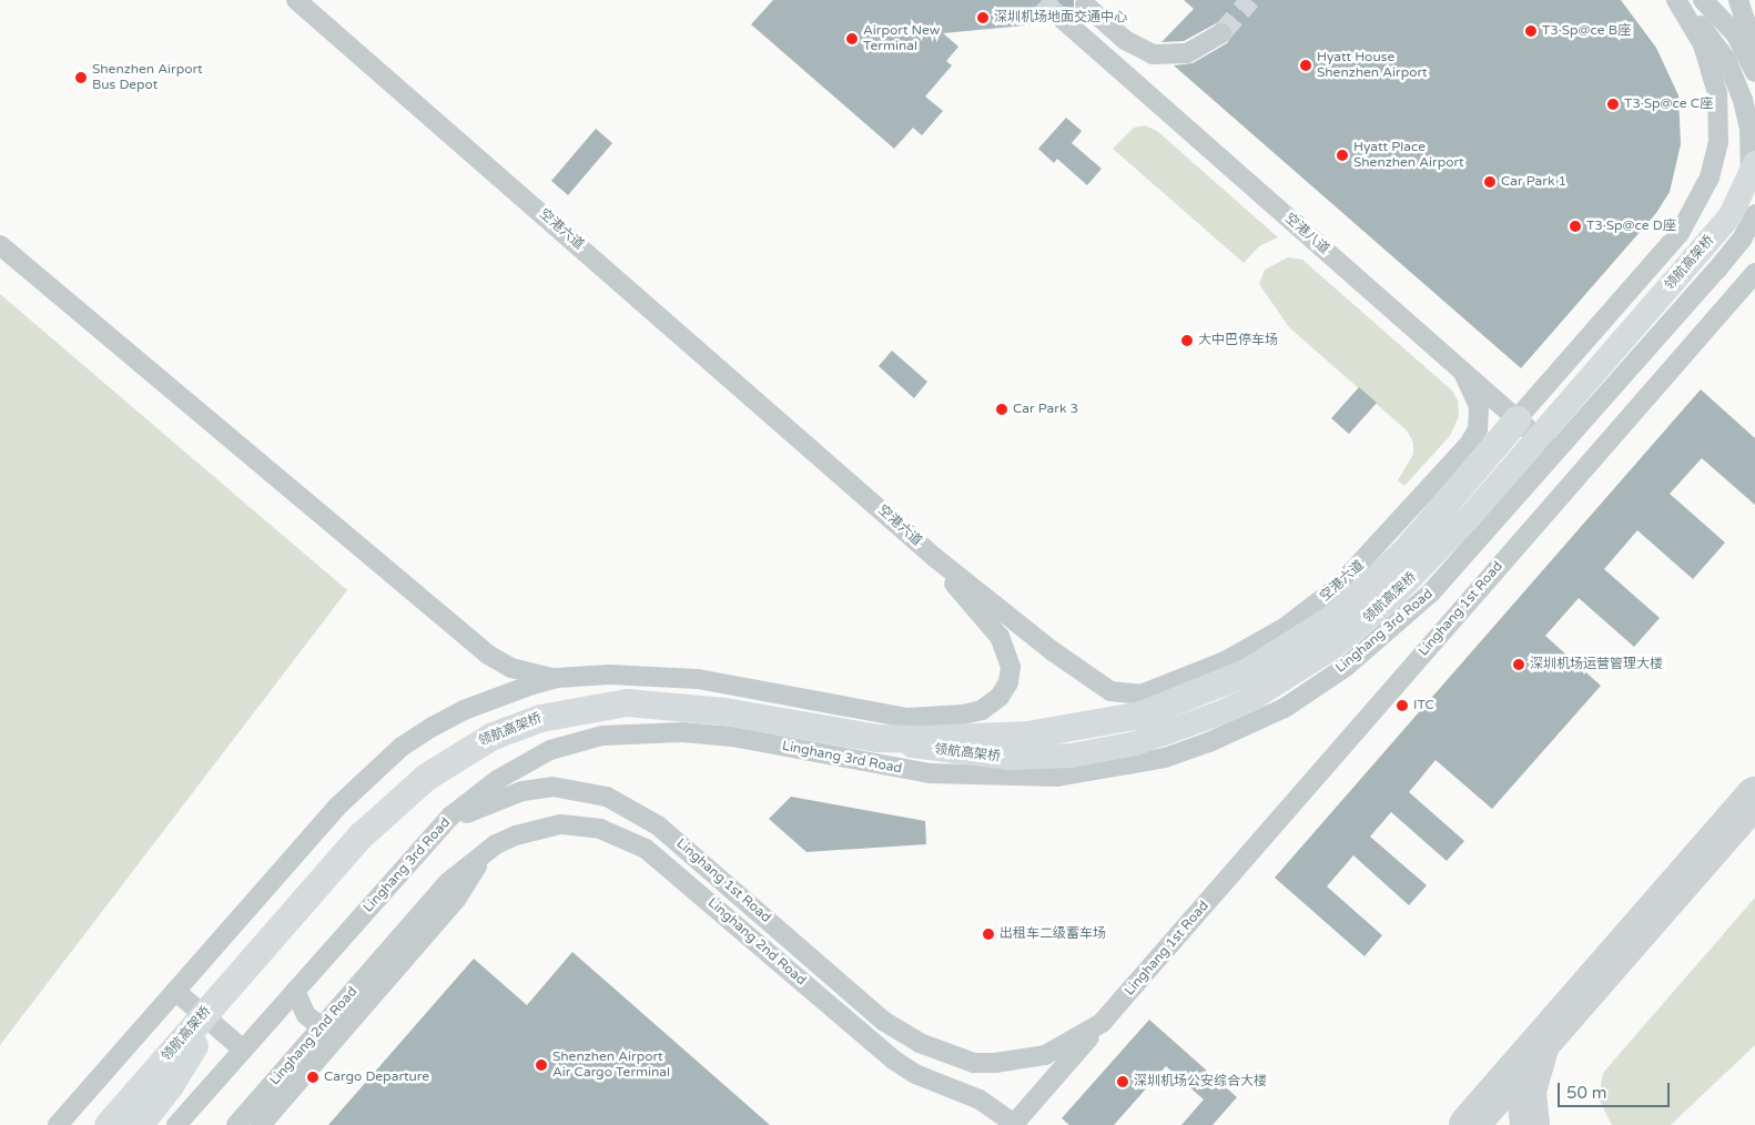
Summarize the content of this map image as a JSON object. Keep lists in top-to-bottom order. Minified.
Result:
{"streets":{"highway":["领航高架桥"],"street":["空港六道","空港八道","Linghang 1st Road","Linghang 3rd Road","Linghang 2nd Road"]},"crossings":[["空港六道","空港八道"],["空港六道","Linghang 3rd Road"],["空港八道","Linghang 3rd Road"],["领航高架桥","Linghang 3rd Road"],["Linghang 1st Road","Linghang 3rd Road"]],"places":["深圳机场地面交通中心","T3·Sp@ce B座","Airport New Terminal","Hyatt House Shenzhen Airport","Shenzhen Airport Bus Depot","T3·Sp@ce C座","Hyatt Place Shenzhen Airport","Car Park 1","T3·Sp@ce D座","大中巴停车场","Car Park 3","深圳机场运营管理大楼","ITC","出租车二级蓄车场","Shenzhen Airport Air Cargo Terminal","Cargo Departure","深圳机场公安综合大楼"],"scale_bar":"50 m"}
